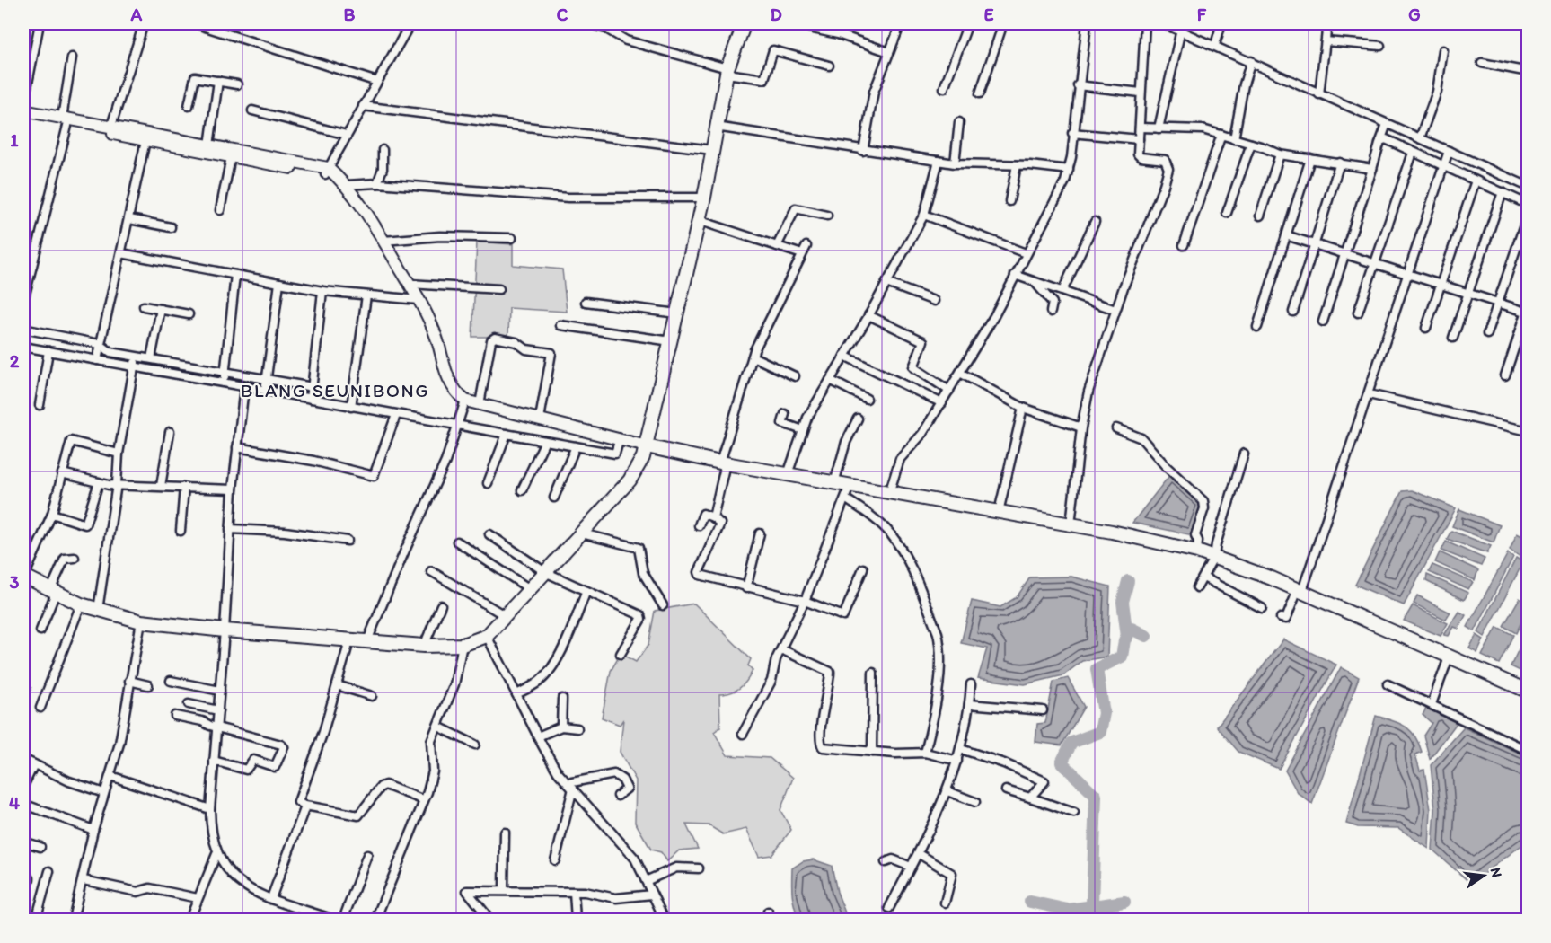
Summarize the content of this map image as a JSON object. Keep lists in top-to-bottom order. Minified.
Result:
{"districts":["BLANG SEUNIBONG"],"north":"right","grid":{"columns":["A","B","C","D","E","F","G"],"rows":["1","2","3","4"]}}
